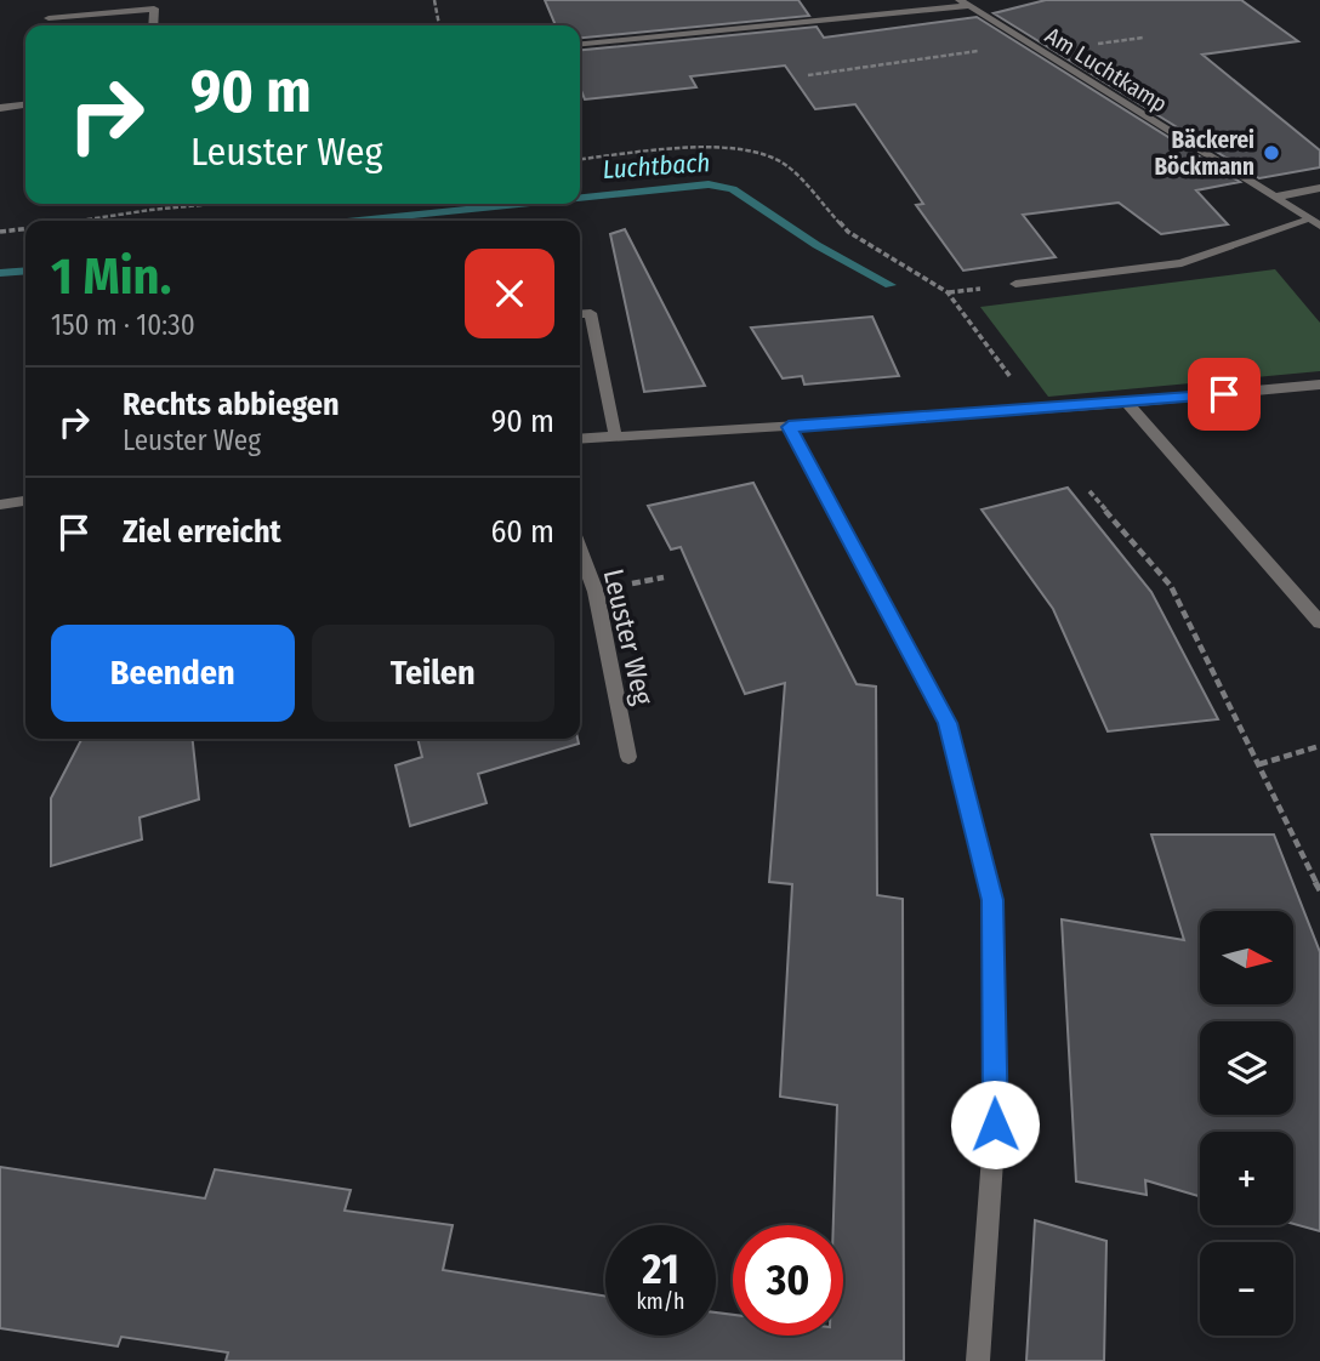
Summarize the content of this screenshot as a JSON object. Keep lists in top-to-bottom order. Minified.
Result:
{"streets":{"street":["Am Luchtkamp","Leuster Weg"]},"water":["Luchtbach"],"places":["Bäckerei Böckmann"],"north":"right","page":{"turn":["90 m","Leuster Weg"],"heading":["1 Min.","150 m · 10:30"],"list":[{"name":"Rechts abbiegen","note":"Leuster Weg","value":"90 m"},{"name":"Ziel erreicht","value":"60 m"}],"buttons":["Beenden","Teilen"],"map_buttons":["+","−"],"speed":"21 km/h","limit":"30"}}
